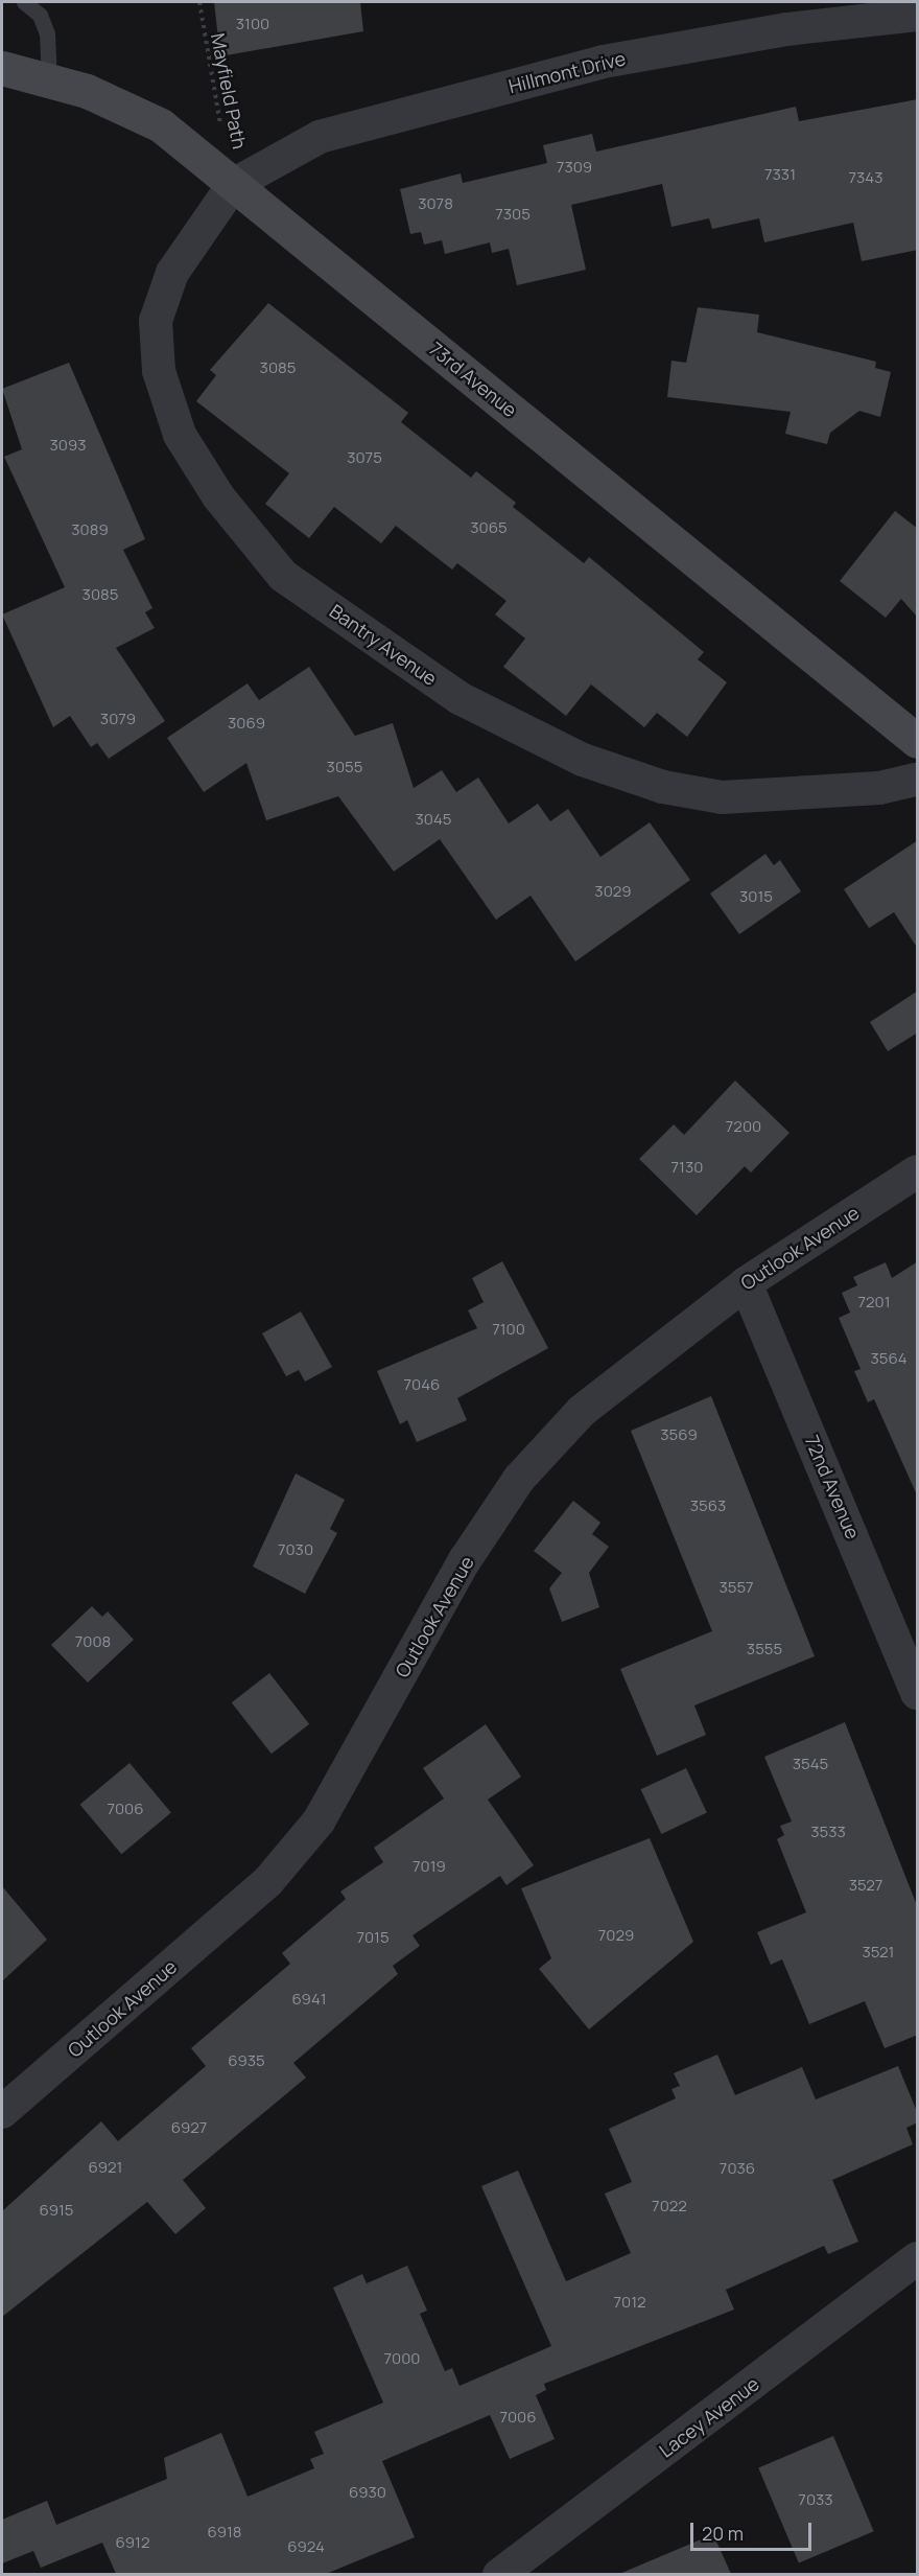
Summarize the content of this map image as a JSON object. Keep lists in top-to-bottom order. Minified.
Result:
{"streets":{"main road":["73rd Avenue"],"street":["Hillmont Drive","Bantry Avenue","Outlook Avenue","72nd Avenue","Lacey Avenue"],"path":["Mayfield Path"]},"crossings":[["Hillmont Drive","73rd Avenue"],["Hillmont Drive","Bantry Avenue"],["73rd Avenue","Bantry Avenue"],["Outlook Avenue","72nd Avenue"]],"house_numbers":["3100","7309","7331","7343","3078","7305","3085","3093","3075","3065","3089","3085","3079","3069","3055","3045","3029","3015","7200","7130","7201","7100","3564","7046","3569","3563","7030","3557","7008","3555","3545","7006","3533","7019","3527","7029","7015","3521","6941","6935","6927","6921","7036","7022","6915","7012","7000","7006","6930","7033","6918","6912","6924"],"scale_bar":"20 m"}
